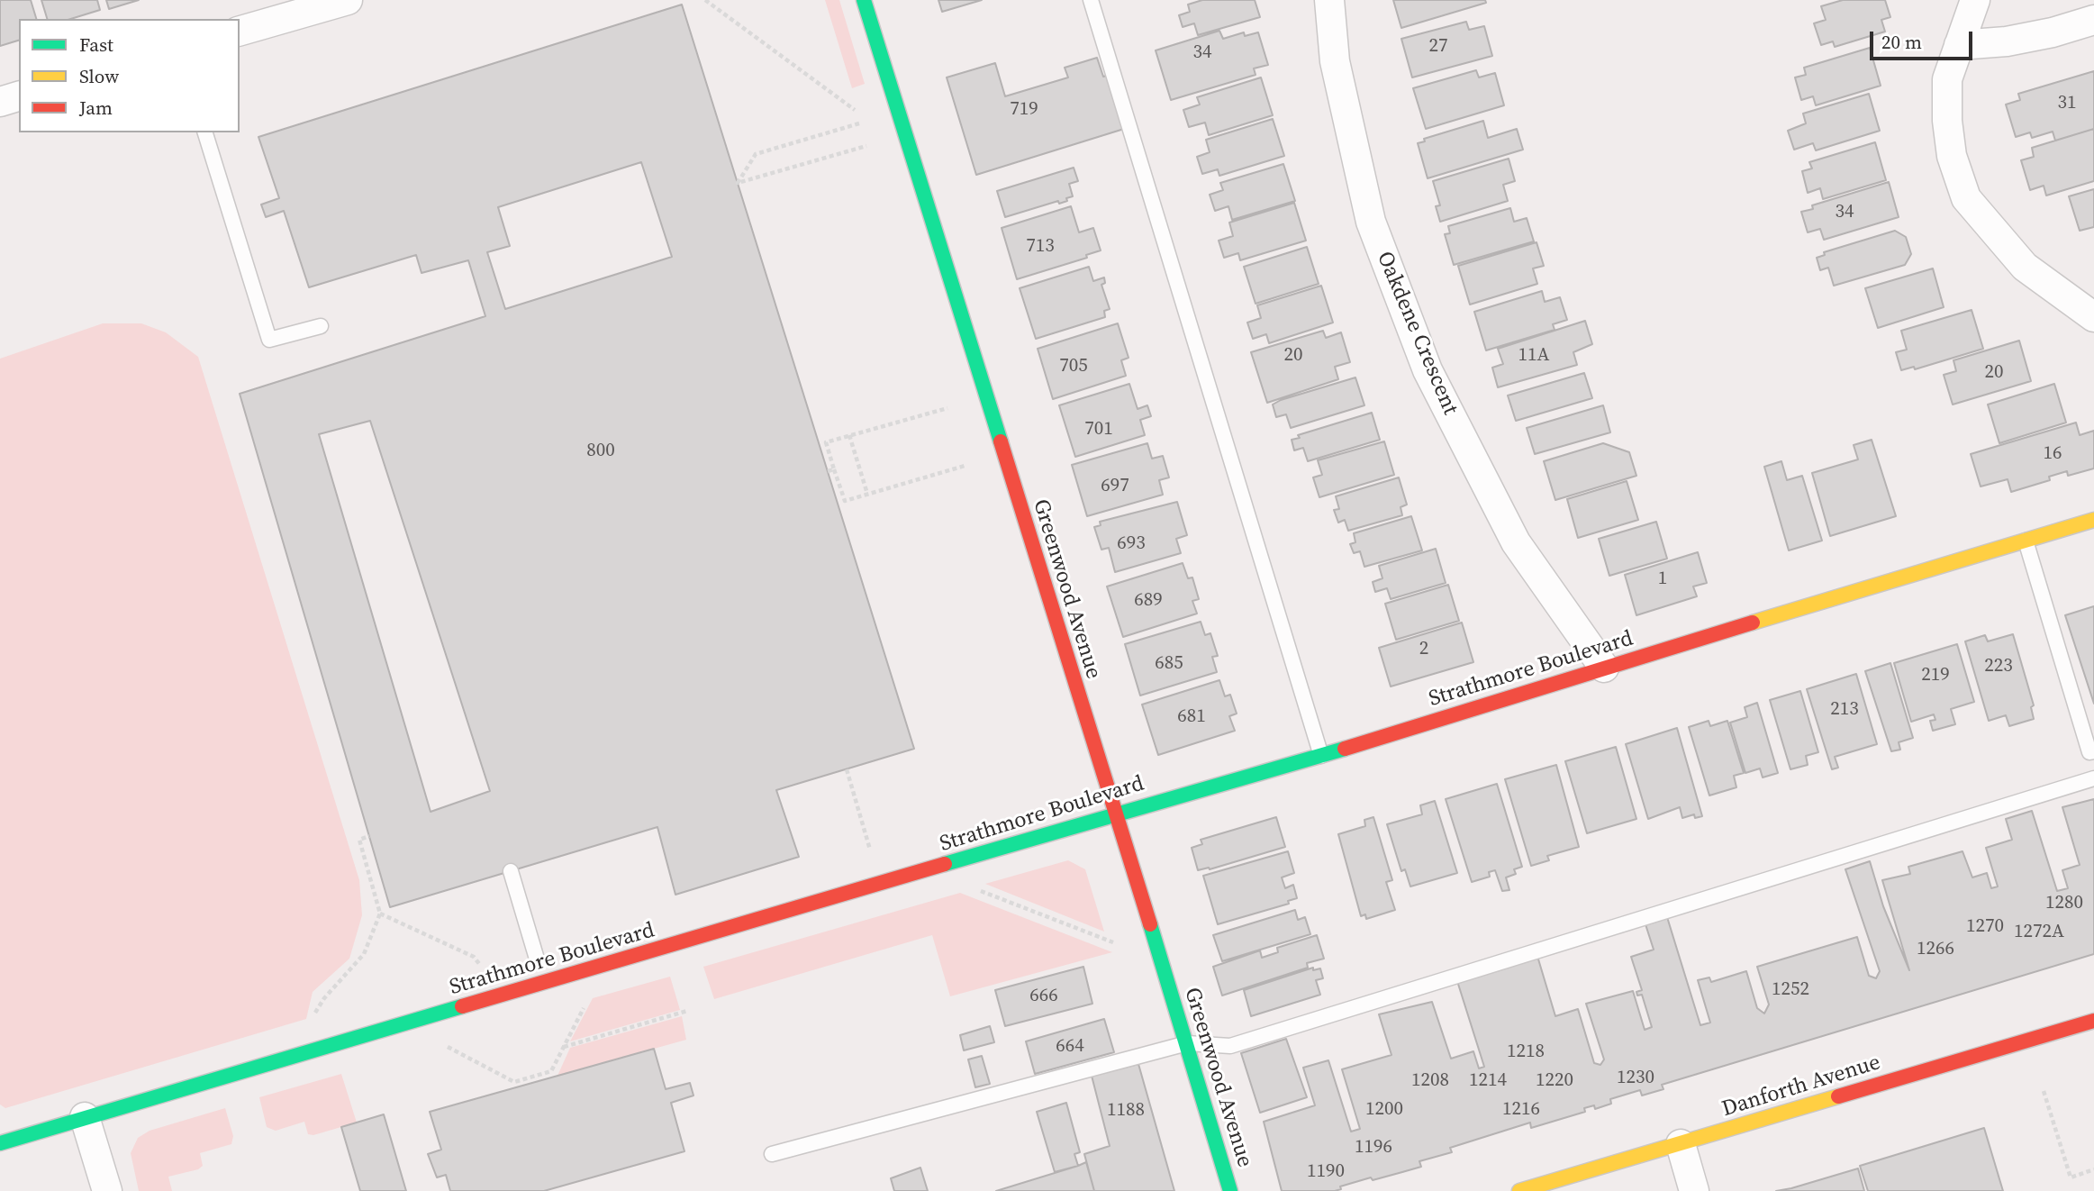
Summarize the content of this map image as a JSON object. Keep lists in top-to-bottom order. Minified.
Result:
{"streets":{"street":["Oakdene Crescent","Greenwood Avenue","Strathmore Boulevard","Danforth Avenue"]},"crossings":[["Oakdene Crescent","Strathmore Boulevard"],["Greenwood Avenue","Strathmore Boulevard"]],"house_numbers":["27","34","31","719","34","713","20","11A","705","20","701","800","16","697","693","1","689","2","685","223","219","213","681","1280","1270","1272A","1266","1252","666","664","1218","1230","1208","1214","1220","1200","1216","1188","1196","1190"],"legend":["Fast","Slow","Jam"],"scale_bar":"20 m"}
